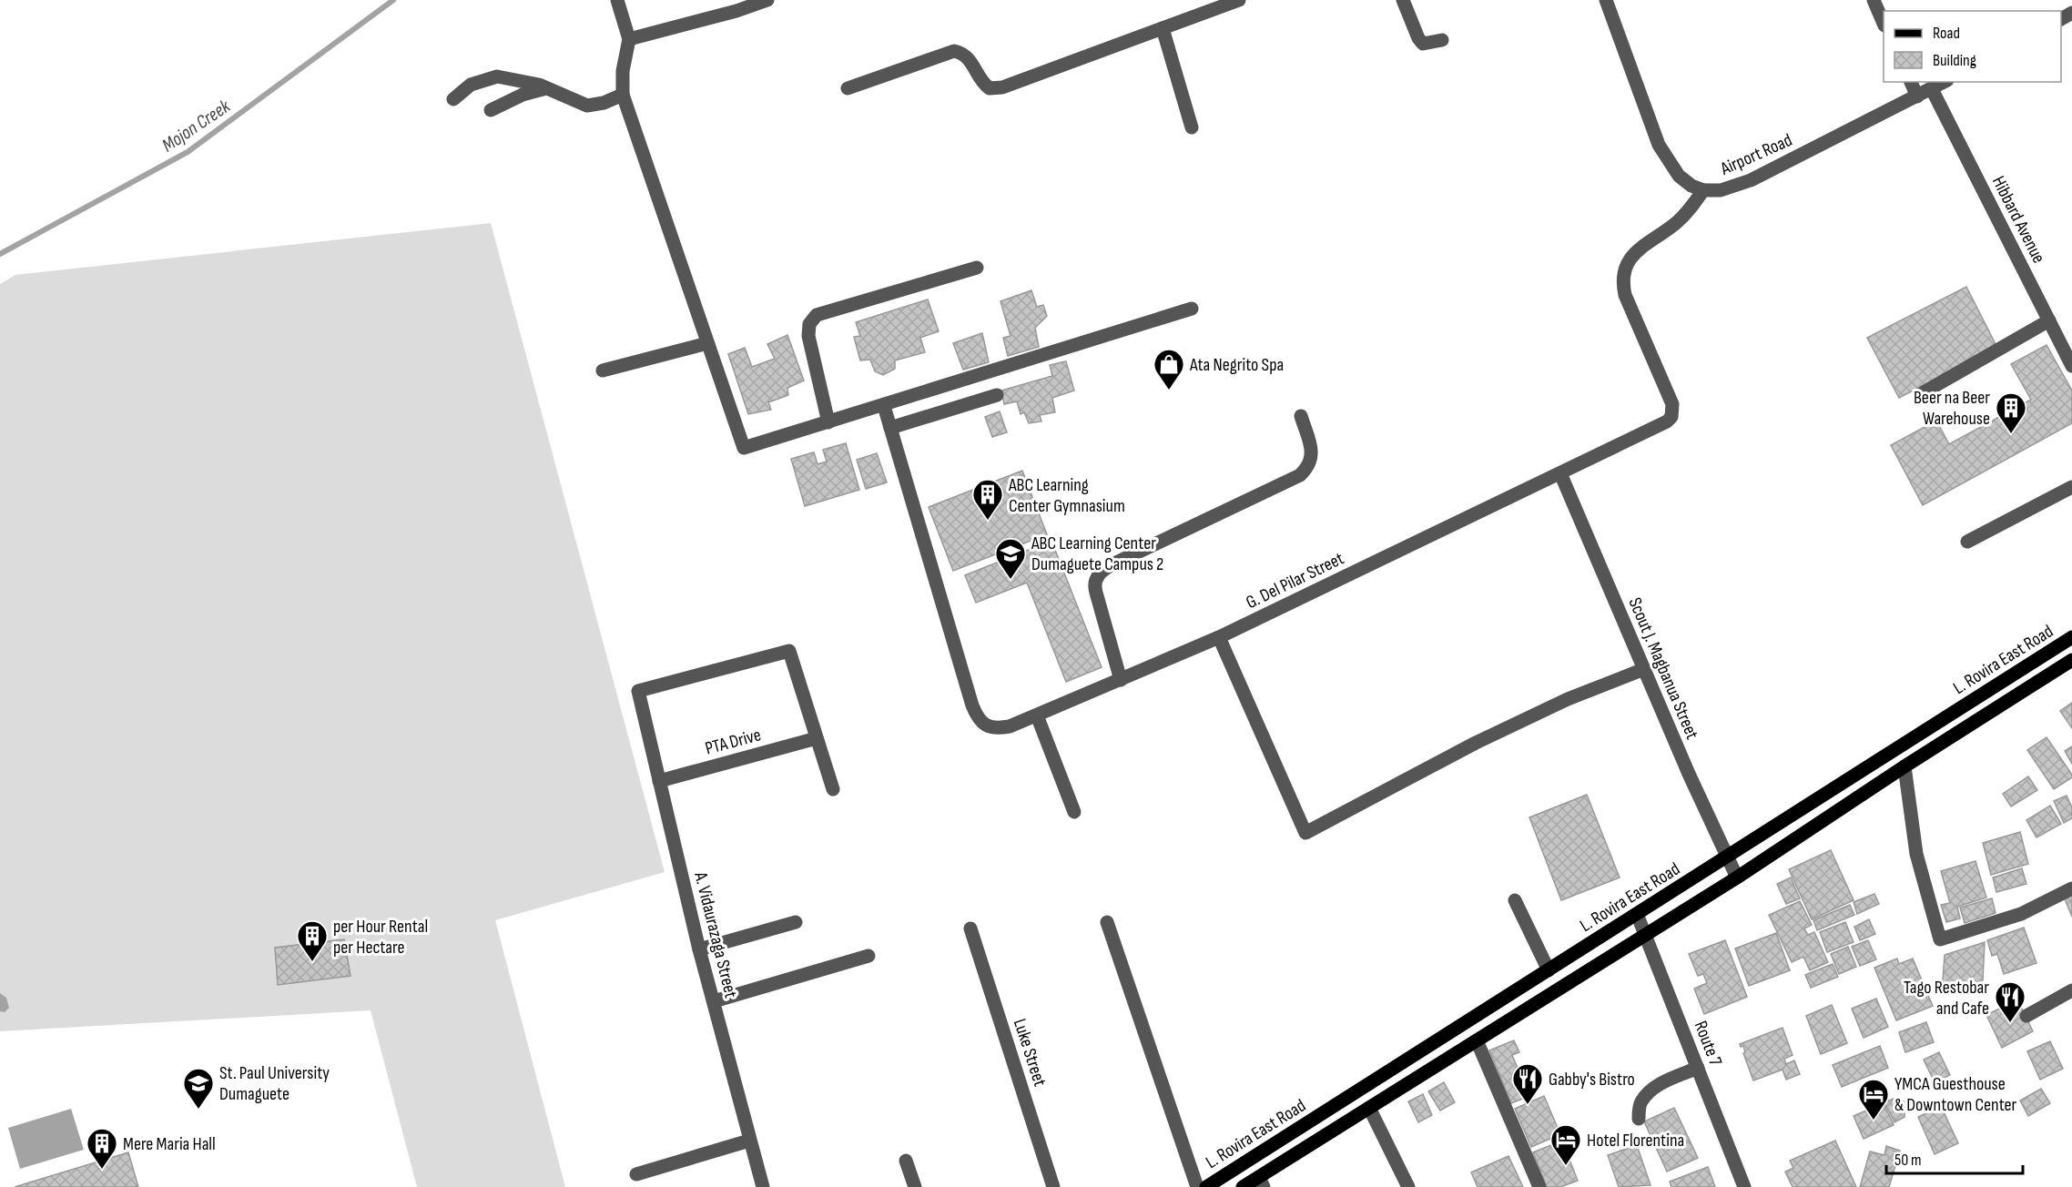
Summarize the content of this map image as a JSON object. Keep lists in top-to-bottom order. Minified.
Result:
{"streets":{"main road":["L. Rovira East Road"],"street":["Airport Road","Hibbard Avenue","G. Del Pilar Street","Scout J. Magbanua Street","PTA Drive","A. Vidaurazaga Street","Route 7","Luke Street"]},"crossings":[["Airport Road","Hibbard Avenue"],["Airport Road","G. Del Pilar Street"],["G. Del Pilar Street","Scout J. Magbanua Street"],["L. Rovira East Road","Scout J. Magbanua Street"],["L. Rovira East Road","Route 7"],["PTA Drive","A. Vidaurazaga Street"]],"water":["Mojon Creek"],"places":{"shop":["Ata Negrito Spa"],"building":["Beer na Beer Warehouse","ABC Learning Center Gymnasium","per Hour Rental per Hectare","Mere Maria Hall"],"school or university":["ABC Learning Center Dumaguete Campus 2","St. Paul University Dumaguete"],"restaurant":["Tago Restobar and Cafe","Gabby's Bistro"],"hotel":["YMCA Guesthouse & Downtown Center","Hotel Florentina"]},"legend":["Road","Building"],"scale_bar":"50 m"}
